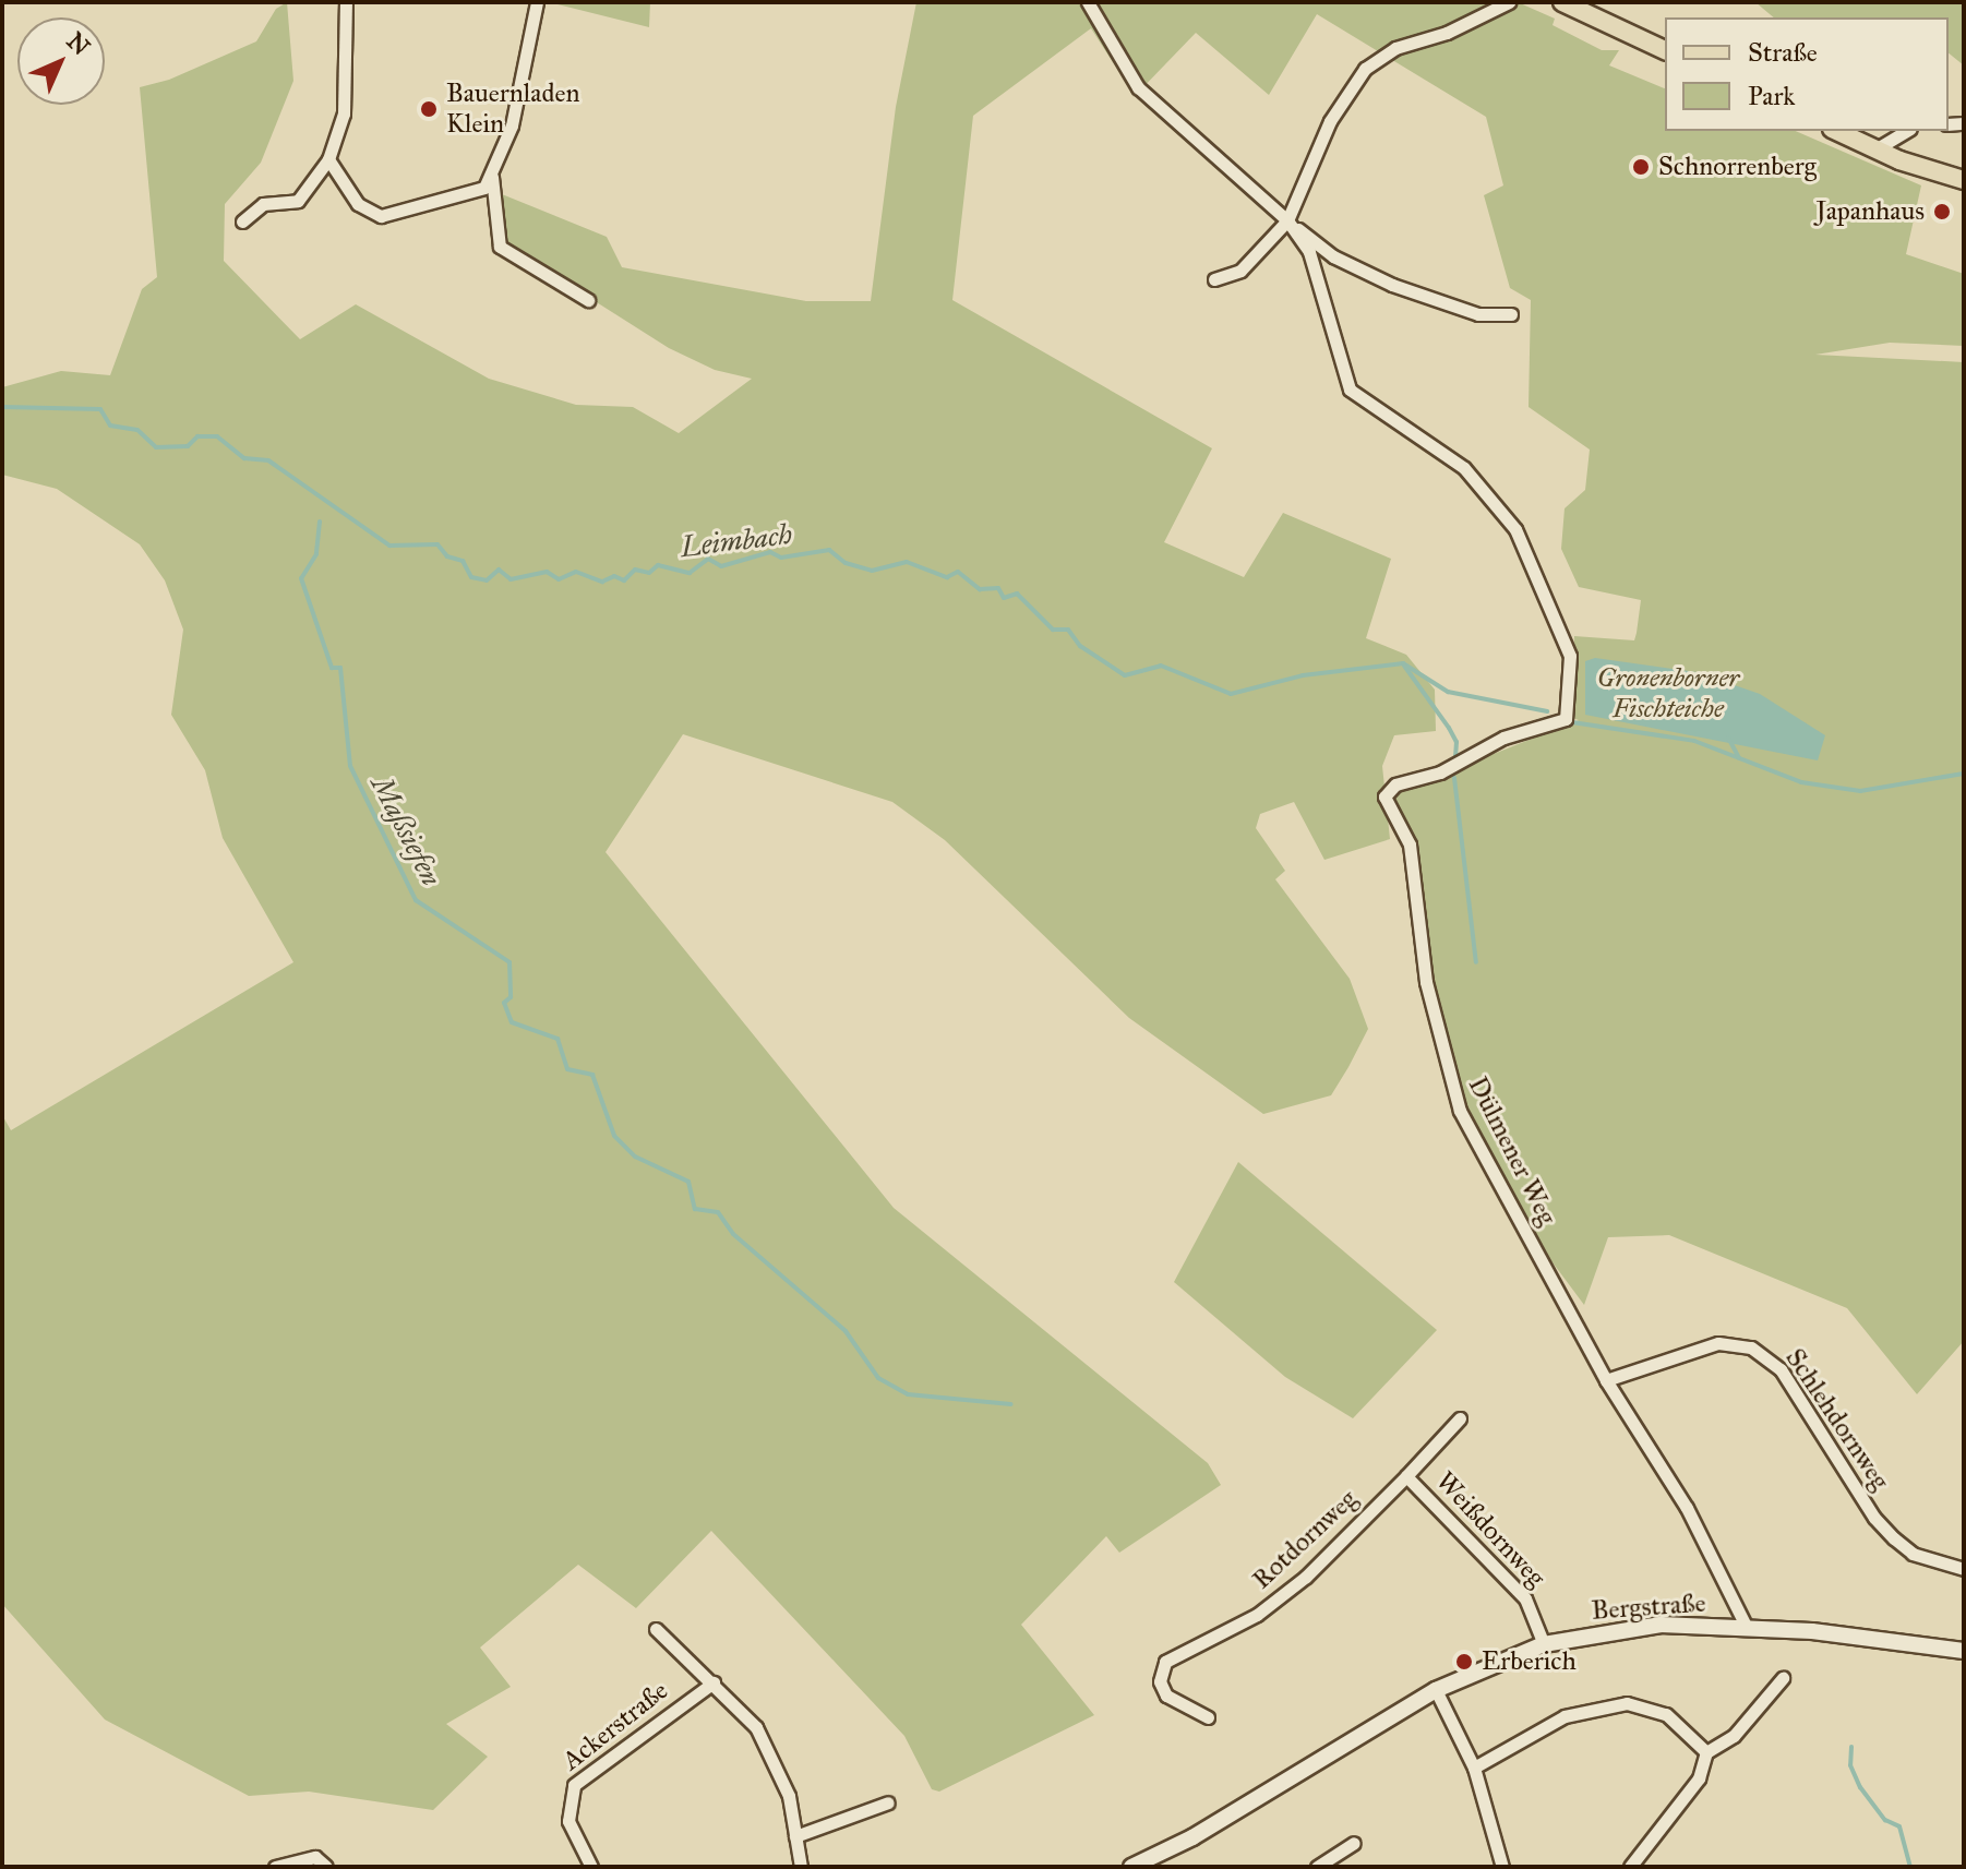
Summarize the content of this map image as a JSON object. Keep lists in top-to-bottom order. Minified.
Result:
{"streets":{"street":["Dülmener Weg","Schlehdornweg","Weißdornweg","Rotdornweg","Bergstraße","Ackerstraße"]},"crossings":[["Dülmener Weg","Schlehdornweg"],["Dülmener Weg","Bergstraße"],["Weißdornweg","Rotdornweg"],["Weißdornweg","Bergstraße"]],"water":["Leimbach","Maßsiefen"],"parks":["Gronenborner Fischteiche"],"places":["Bauernladen Klein","Schnorrenberg","Japanhaus","Erberich"],"legend":["Straße","Park"],"north":"top right"}
